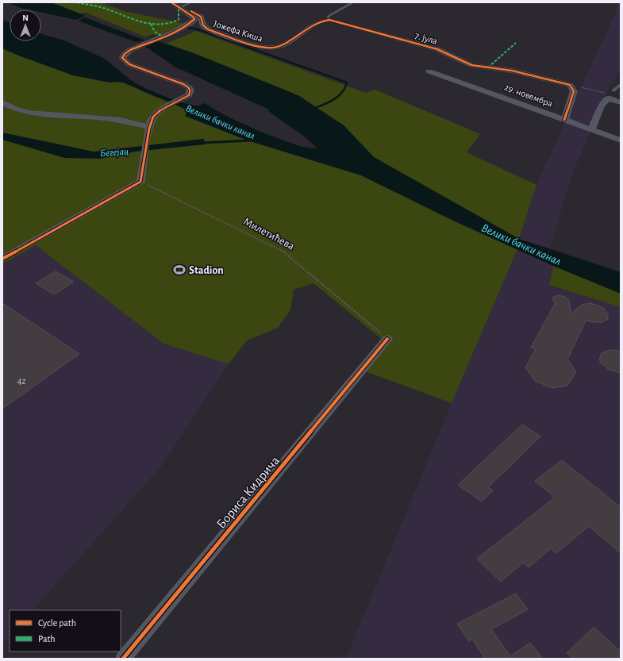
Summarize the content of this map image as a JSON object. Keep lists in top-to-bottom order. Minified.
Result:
{"streets":{"street":["Јожефа Киша","7. јула","29. новембра","Бориса Кидрича"],"path":["Милетићева"]},"crossings":[["Јожефа Киша","7. јула"],["Милетићева","Бориса Кидрича"]],"water":["Велики бачки канал","Бегејац"],"places":{"sports":["Stadion"]},"house_numbers":["4z"],"legend":["Cycle path","Path"],"north":"top"}
